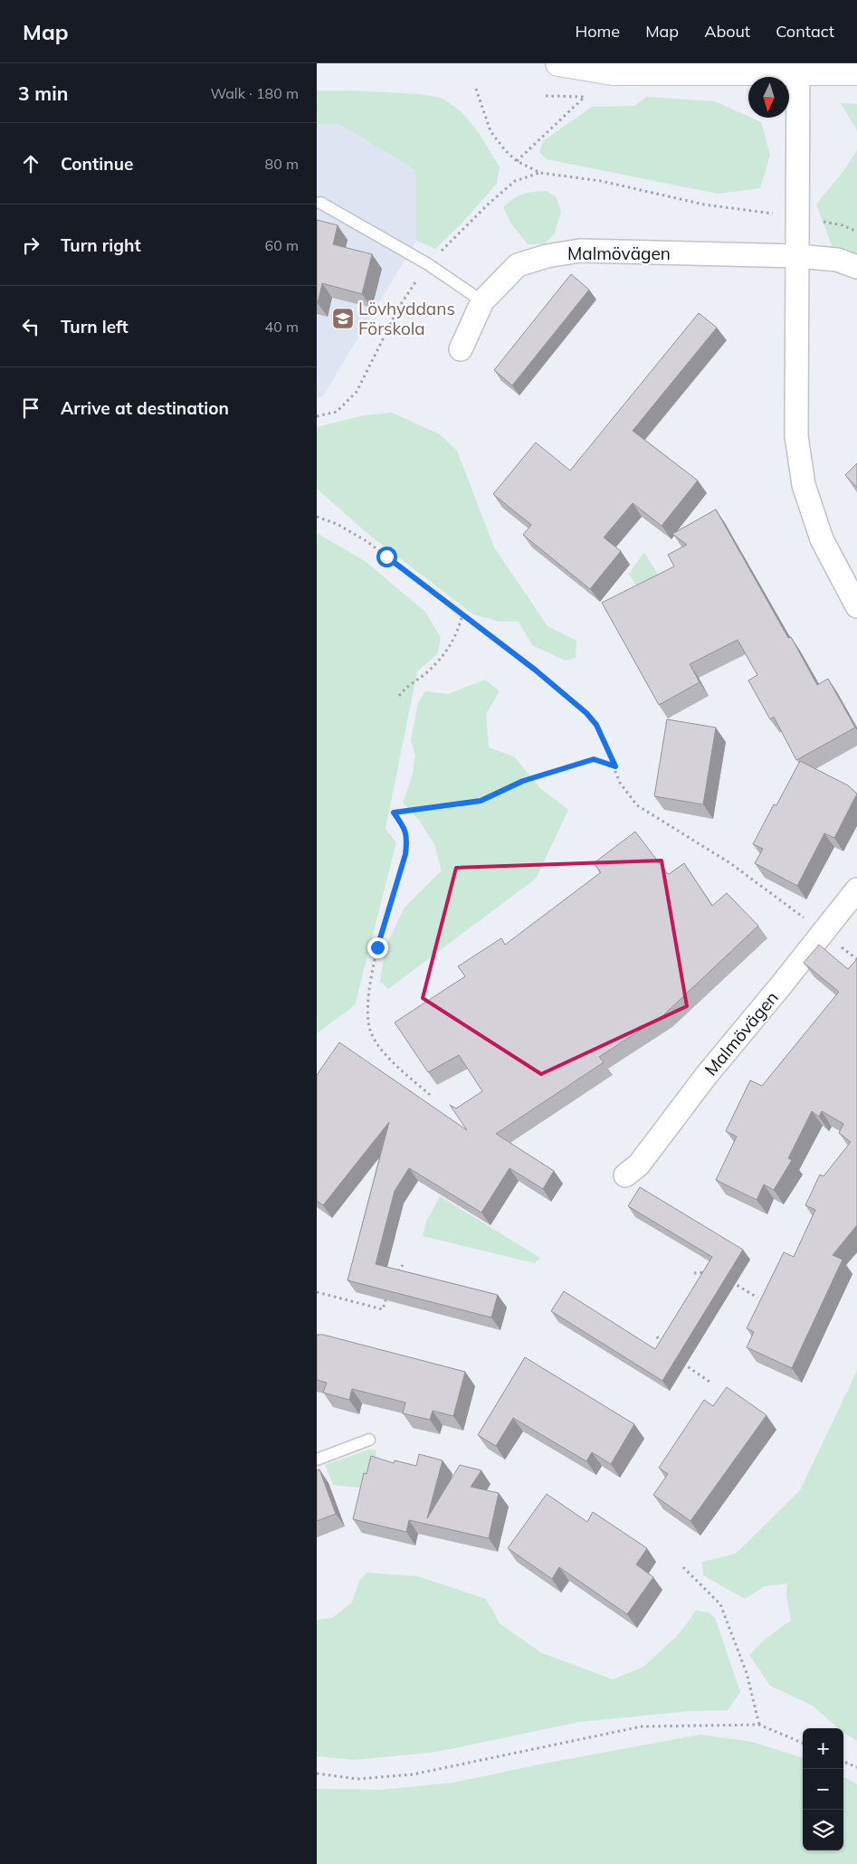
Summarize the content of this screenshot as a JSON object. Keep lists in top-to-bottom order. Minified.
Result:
{"streets":{"street":["Malmövägen"]},"places":{"school or university":["Lövhyddans Förskola"]},"north":"bottom","page":{"header":"Map","nav":["Home","Map","About","Contact"],"heading":["3 min","Walk · 180 m"],"list":[["Continue","80 m"],["Turn right","60 m"],["Turn left","40 m"],"Arrive at destination"],"map_buttons":["+","−"]}}
